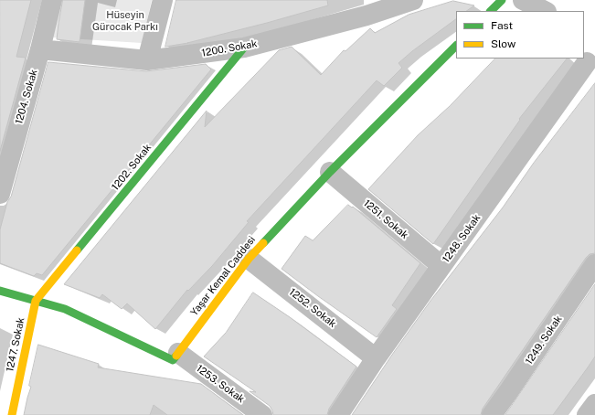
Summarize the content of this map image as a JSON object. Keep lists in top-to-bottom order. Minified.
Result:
{"streets":{"street":["1200. Sokak","1204. Sokak","1202. Sokak","1251. Sokak","1248. Sokak","Yaşar Kemal Caddesi","1252. Sokak","1249. Sokak","1247. Sokak","1253. Sokak"]},"crossings":[["1200. Sokak","1204. Sokak"],["1200. Sokak","1202. Sokak"],["1202. Sokak","1247. Sokak"],["1251. Sokak","1248. Sokak"],["1251. Sokak","Yaşar Kemal Caddesi"],["1248. Sokak","1252. Sokak"],["Yaşar Kemal Caddesi","1252. Sokak"],["Yaşar Kemal Caddesi","1253. Sokak"]],"parks":["Hüseyin Gürocak Parkı"],"legend":["Fast","Slow"]}
